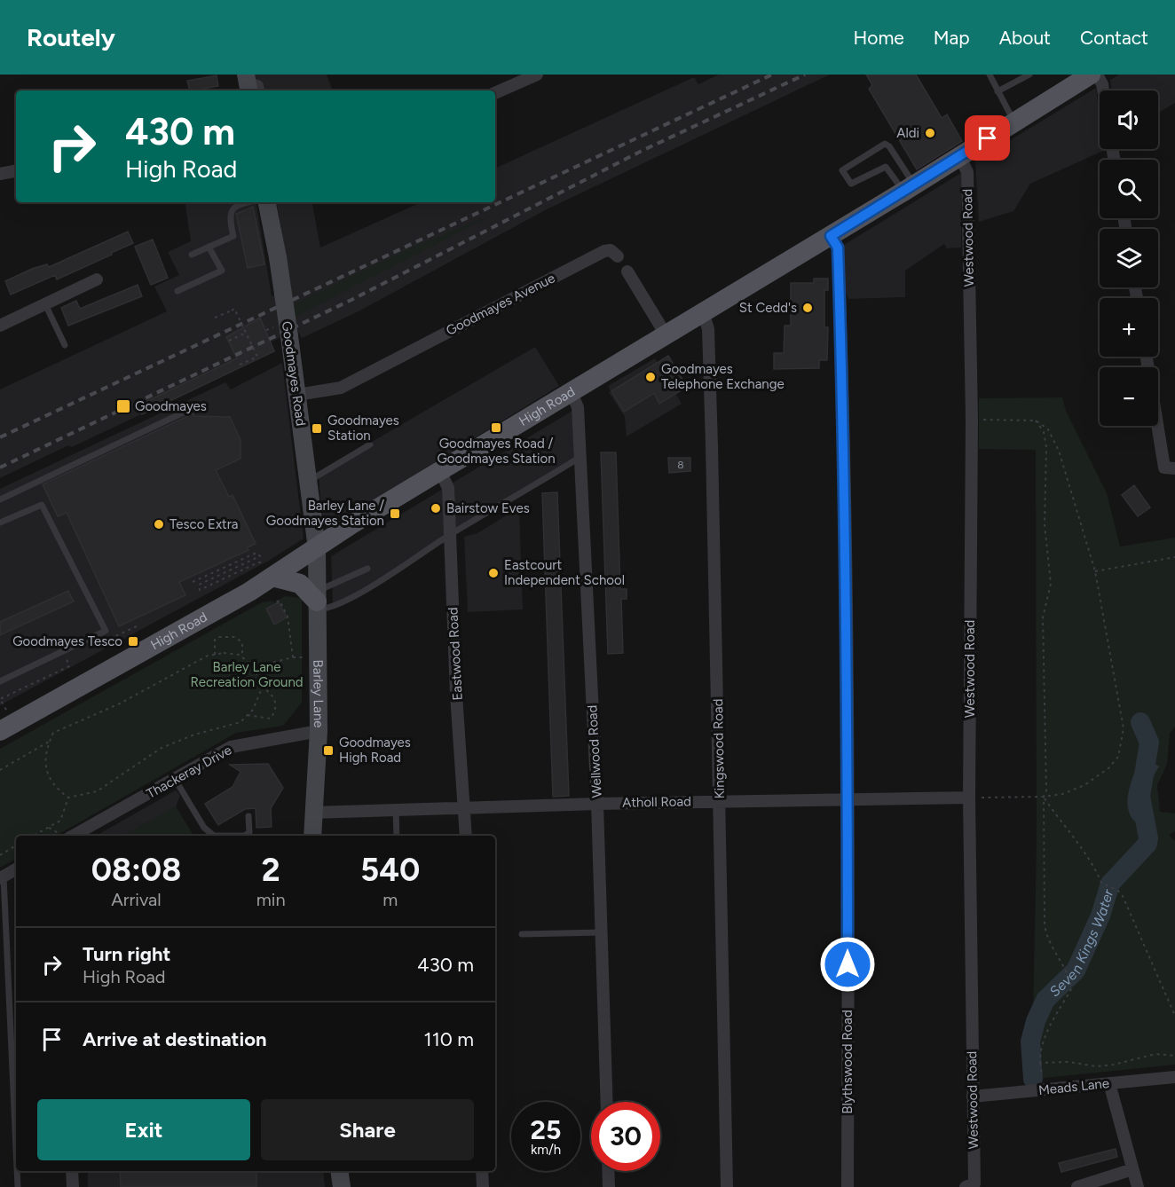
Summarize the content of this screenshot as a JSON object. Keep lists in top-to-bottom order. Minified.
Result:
{"streets":{"main road":["Goodmayes Road","High Road","Barley Lane"],"street":["Westwood Road","Goodmayes Avenue","Eastwood Road","Kingswood Road","Wellwood Road","Thackeray Drive","Atholl Road","Blythswood Road","Meads Lane"]},"crossings":[["Westwood Road","High Road"],["Westwood Road","Atholl Road"],["Westwood Road","Meads Lane"],["Goodmayes Avenue","Goodmayes Road"],["Goodmayes Avenue","High Road"],["Goodmayes Road","High Road"],["Goodmayes Road","Barley Lane"],["High Road","Eastwood Road"],["High Road","Barley Lane"],["High Road","Kingswood Road"],["High Road","Wellwood Road"],["High Road","Blythswood Road"],["Eastwood Road","Atholl Road"],["Barley Lane","Thackeray Drive"],["Barley Lane","Atholl Road"],["Kingswood Road","Atholl Road"],["Wellwood Road","Atholl Road"],["Atholl Road","Blythswood Road"]],"water":["Seven Kings Water"],"parks":["Barley Lane Recreation Ground"],"places":{"other":["Aldi","St Cedd's","Goodmayes Telephone Exchange","Bairstow Eves","Tesco Extra","Eastcourt Independent School"],"transit":["Goodmayes","Goodmayes Road / Goodmayes Station","Goodmayes Station","Barley Lane / Goodmayes Station","Goodmayes Tesco","Goodmayes High Road"]},"house_numbers":["8"],"page":{"header":"Routely","nav":["Home","Map","About","Contact"],"map_buttons":["+","−"],"turn":["430 m","High Road"],"eta":["08:08","Arrival","2","min","540","m"],"list":[{"name":"Turn right","note":"High Road","value":"430 m"},{"name":"Arrive at destination","value":"110 m"}],"buttons":["Exit","Share"],"speed":"25 km/h","limit":"30"}}
